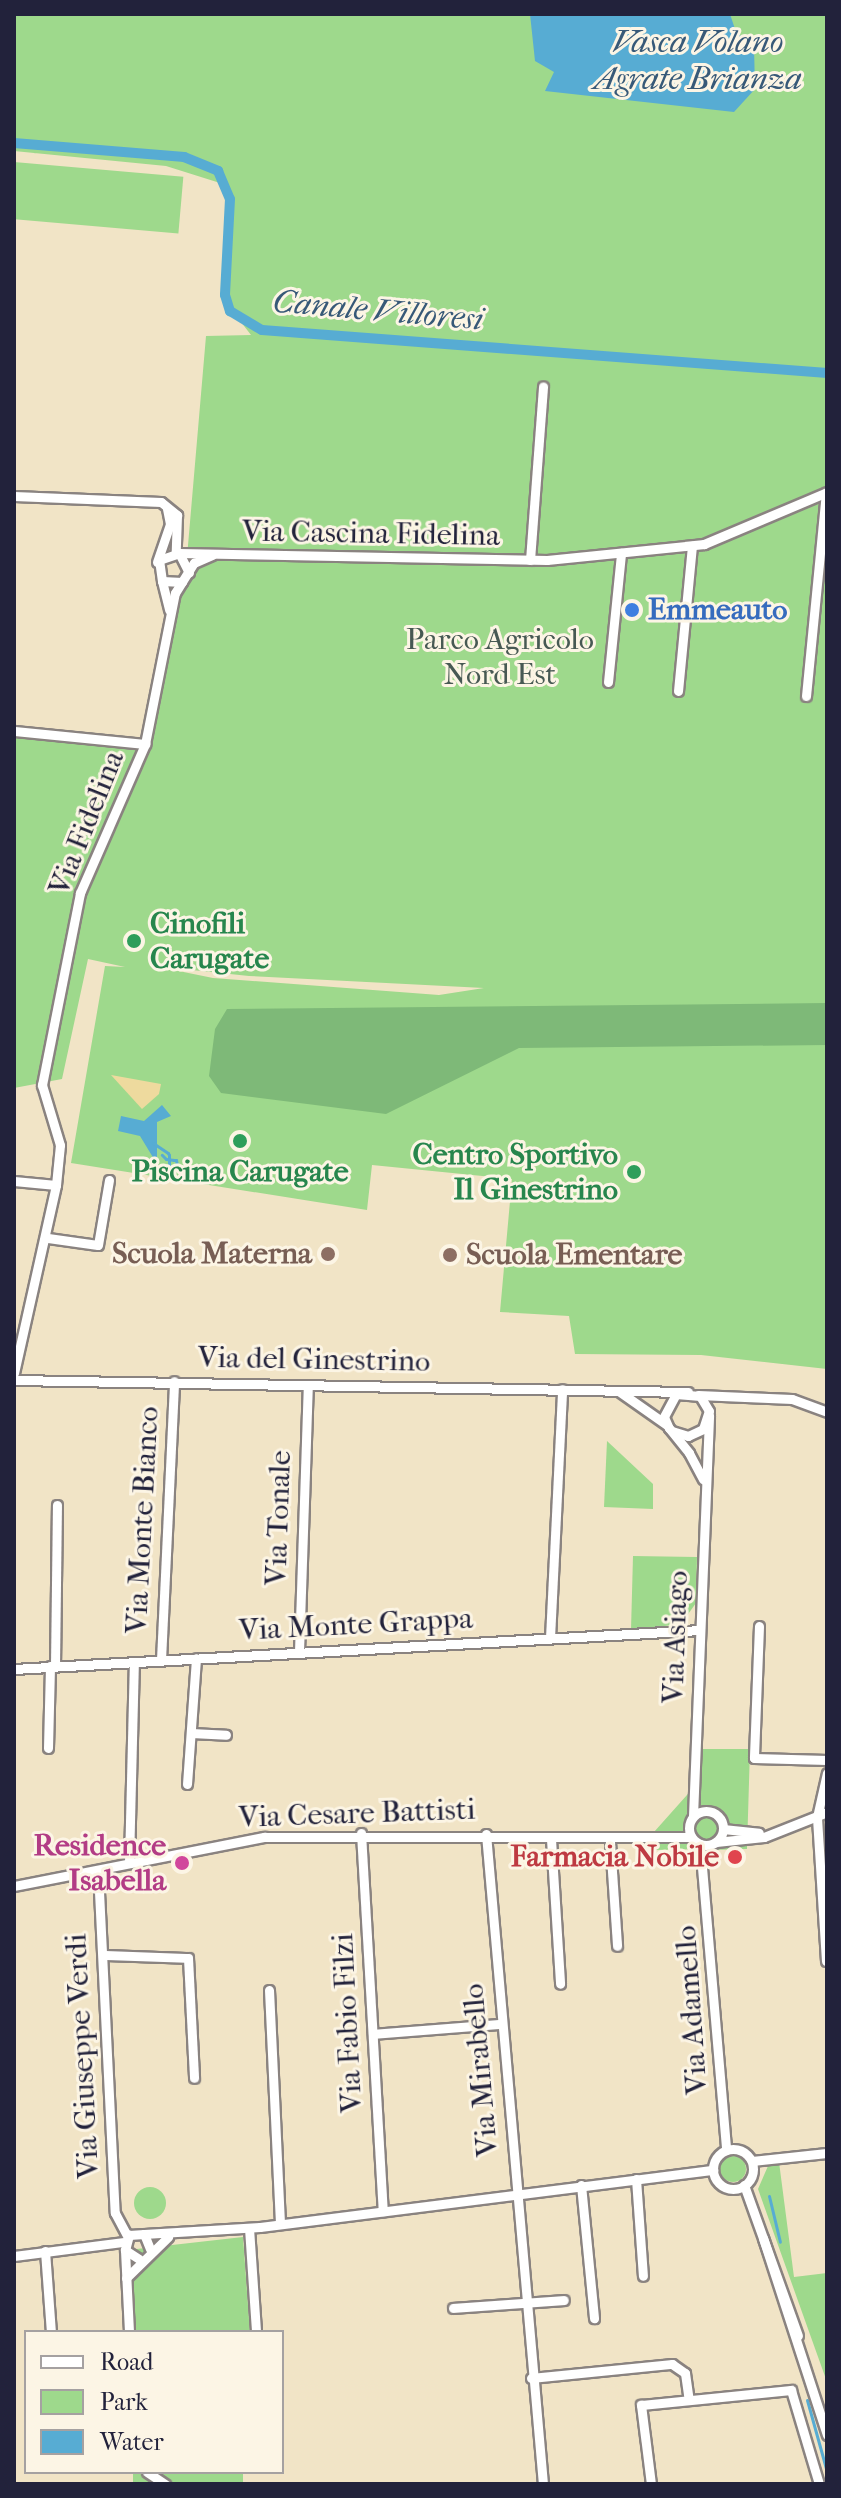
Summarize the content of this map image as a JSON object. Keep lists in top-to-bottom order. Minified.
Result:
{"streets":{"street":["Via Cascina Fidelina","Via Fidelina","Via del Ginestrino","Via Tonale","Via Monte Bianco","Via Monte Grappa","Via Asiago","Via Cesare Battisti","Via Adamello","Via Fabio Filzi","Via Giuseppe Verdi","Via Mirabello"]},"crossings":[["Via Cascina Fidelina","Via Fidelina"],["Via del Ginestrino","Via Tonale"],["Via del Ginestrino","Via Monte Bianco"],["Via Tonale","Via Monte Grappa"],["Via Monte Bianco","Via Monte Grappa"],["Via Monte Grappa","Via Asiago"],["Via Asiago","Via Cesare Battisti"],["Via Asiago","Via Adamello"],["Via Cesare Battisti","Via Adamello"],["Via Cesare Battisti","Via Fabio Filzi"],["Via Cesare Battisti","Via Giuseppe Verdi"],["Via Cesare Battisti","Via Mirabello"]],"water":["Vasca Volano Agrate Brianza","Canale Villoresi"],"parks":["Parco Agricolo Nord Est"],"places":["Emmeauto","Cinofili Carugate","Piscina Carugate","Centro Sportivo Il Ginestrino","Scuola Materna","Scuola Ementare","Farmacia Nobile","Residence Isabella"],"legend":["Road","Park","Water"]}
